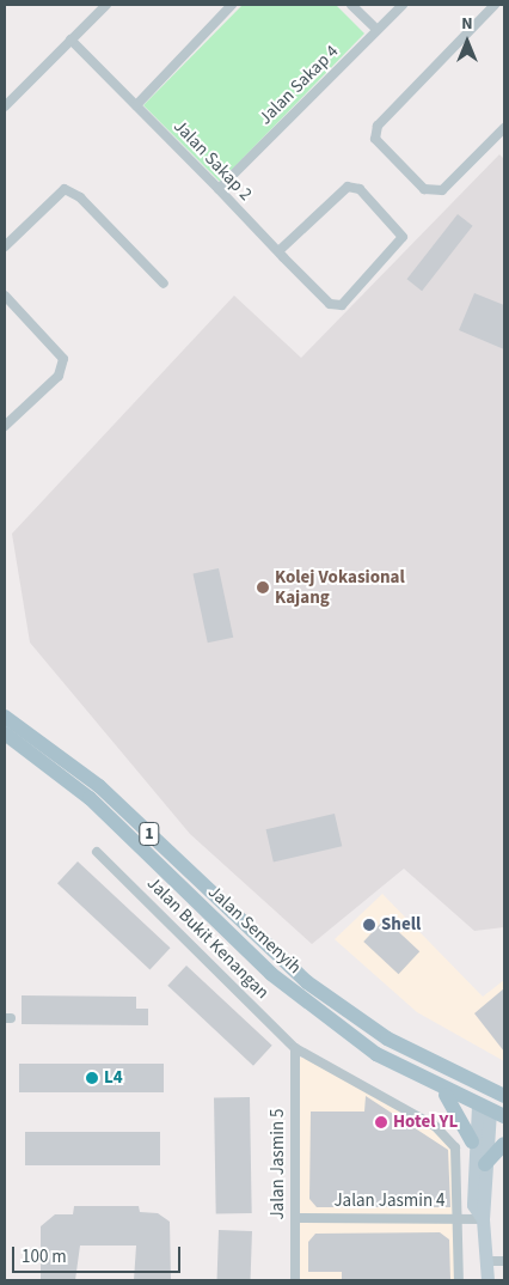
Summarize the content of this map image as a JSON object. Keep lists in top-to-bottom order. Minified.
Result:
{"streets":{"main road":["1","Jalan Semenyih"],"street":["Jalan Sakap 4","Jalan Sakap 2","Jalan Bukit Kenangan","Jalan Jasmin 5","Jalan Jasmin 4"]},"crossings":[["Jalan Sakap 4","Jalan Sakap 2"],["Jalan Bukit Kenangan","Jalan Jasmin 5"],["Jalan Bukit Kenangan","Jalan Jasmin 4"],["Jalan Jasmin 5","Jalan Jasmin 4"]],"places":["Kolej Vokasional Kajang","Shell","L4","Hotel YL"],"scale_bar":"100 m","north":"top"}
